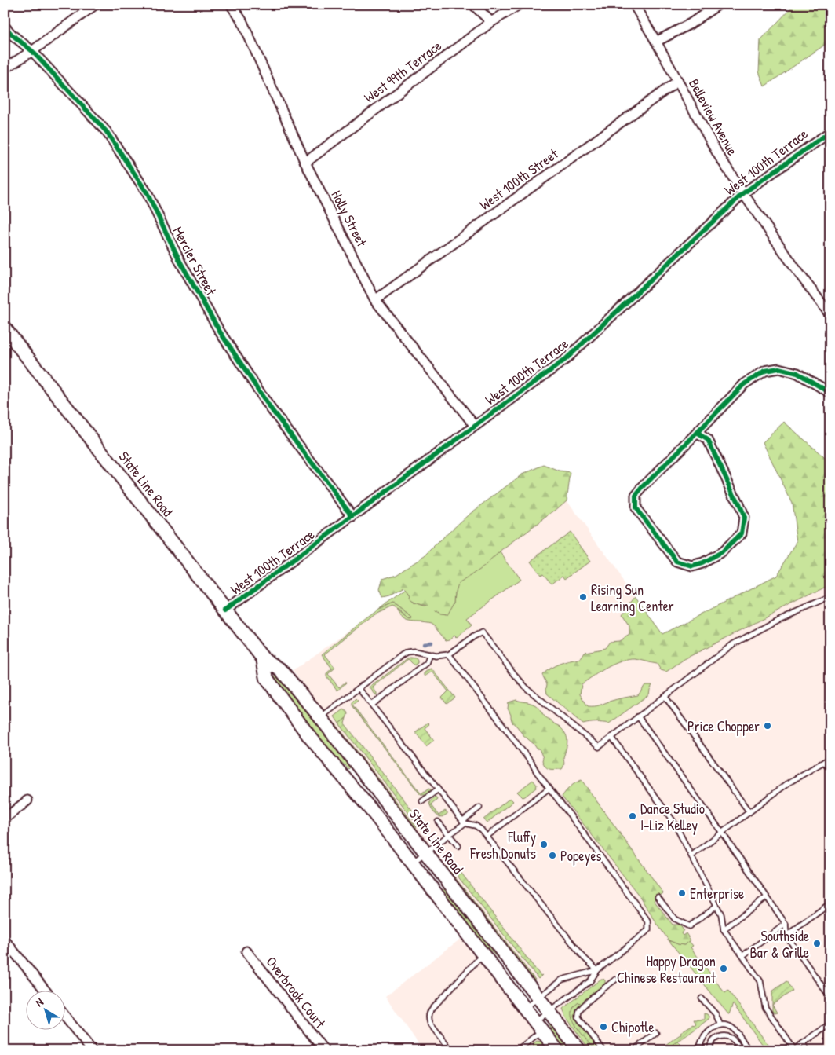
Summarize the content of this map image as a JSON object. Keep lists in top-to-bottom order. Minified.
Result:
{"streets":{"main road":["State Line Road"],"street":["West 99th Terrace","Belleview Avenue","West 100th Terrace","West 100th Street","Holly Street","Mercier Street","Overbrook Court"]},"crossings":[["West 99th Terrace","Holly Street"],["Belleview Avenue","West 100th Terrace"],["Belleview Avenue","West 100th Street"],["West 100th Terrace","Holly Street"],["West 100th Terrace","Mercier Street"],["West 100th Terrace","State Line Road"],["West 100th Street","Holly Street"]],"places":["Rising Sun Learning Center","Price Chopper","Dance Studio I-Liz Kelley","Fluffy Fresh Donuts","Popeyes","Enterprise","Southside Bar & Grille","Happy Dragon Chinese Restaurant","Chipotle"],"north":"top left"}
